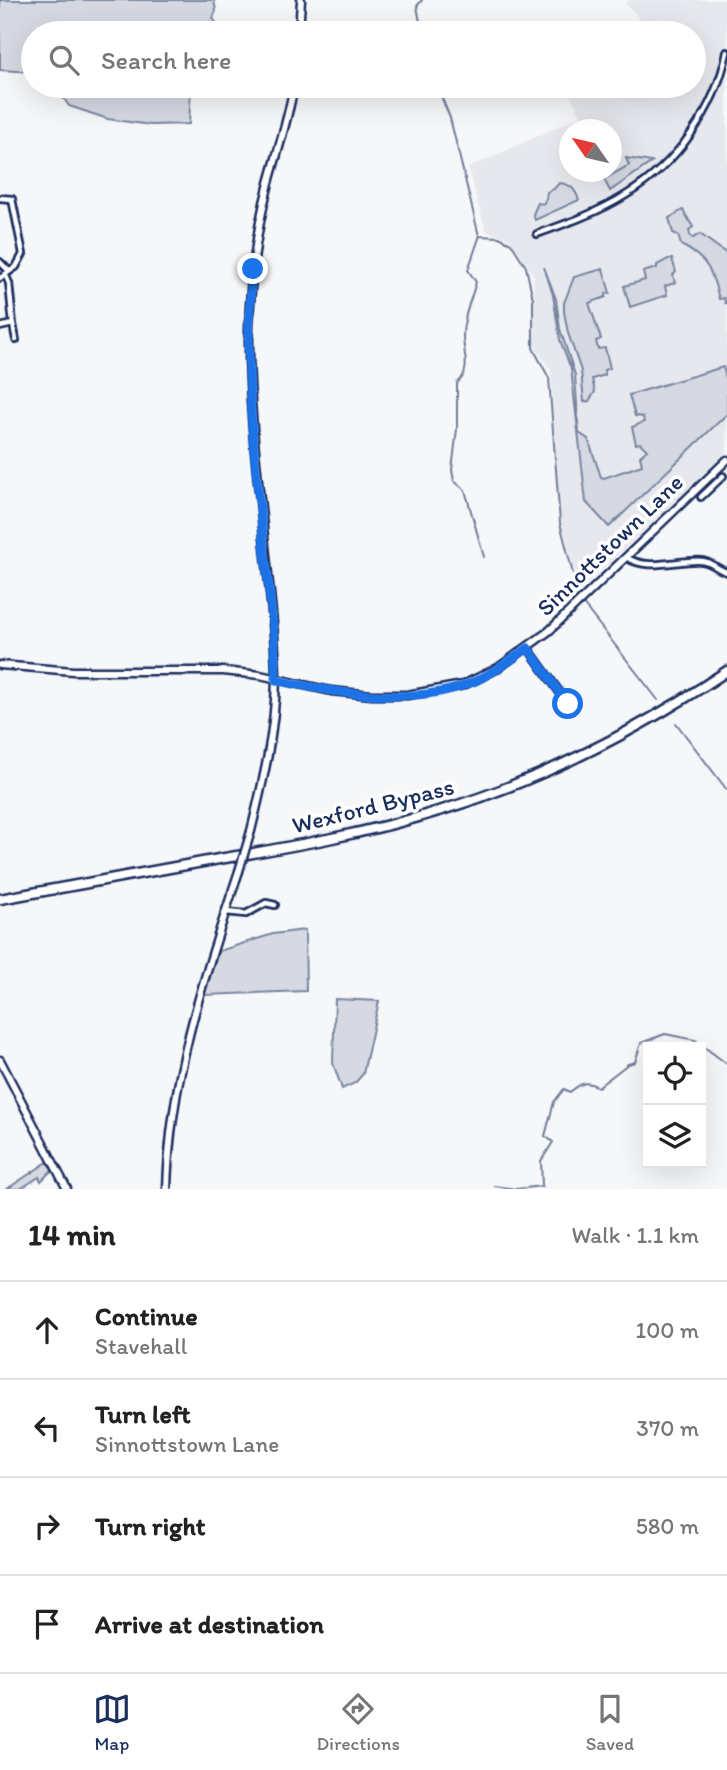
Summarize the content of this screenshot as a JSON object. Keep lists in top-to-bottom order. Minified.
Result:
{"streets":{"highway":["Wexford Bypass"],"street":["Sinnottstown Lane"]},"north":"top left","page":{"search":"Search here","heading":["14 min","Walk · 1.1 km"],"list":[["Continue","Stavehall","100 m"],["Turn left","Sinnottstown Lane","370 m"],["Turn right","580 m"],"Arrive at destination"],"nav":["Map","Directions","Saved"]}}
